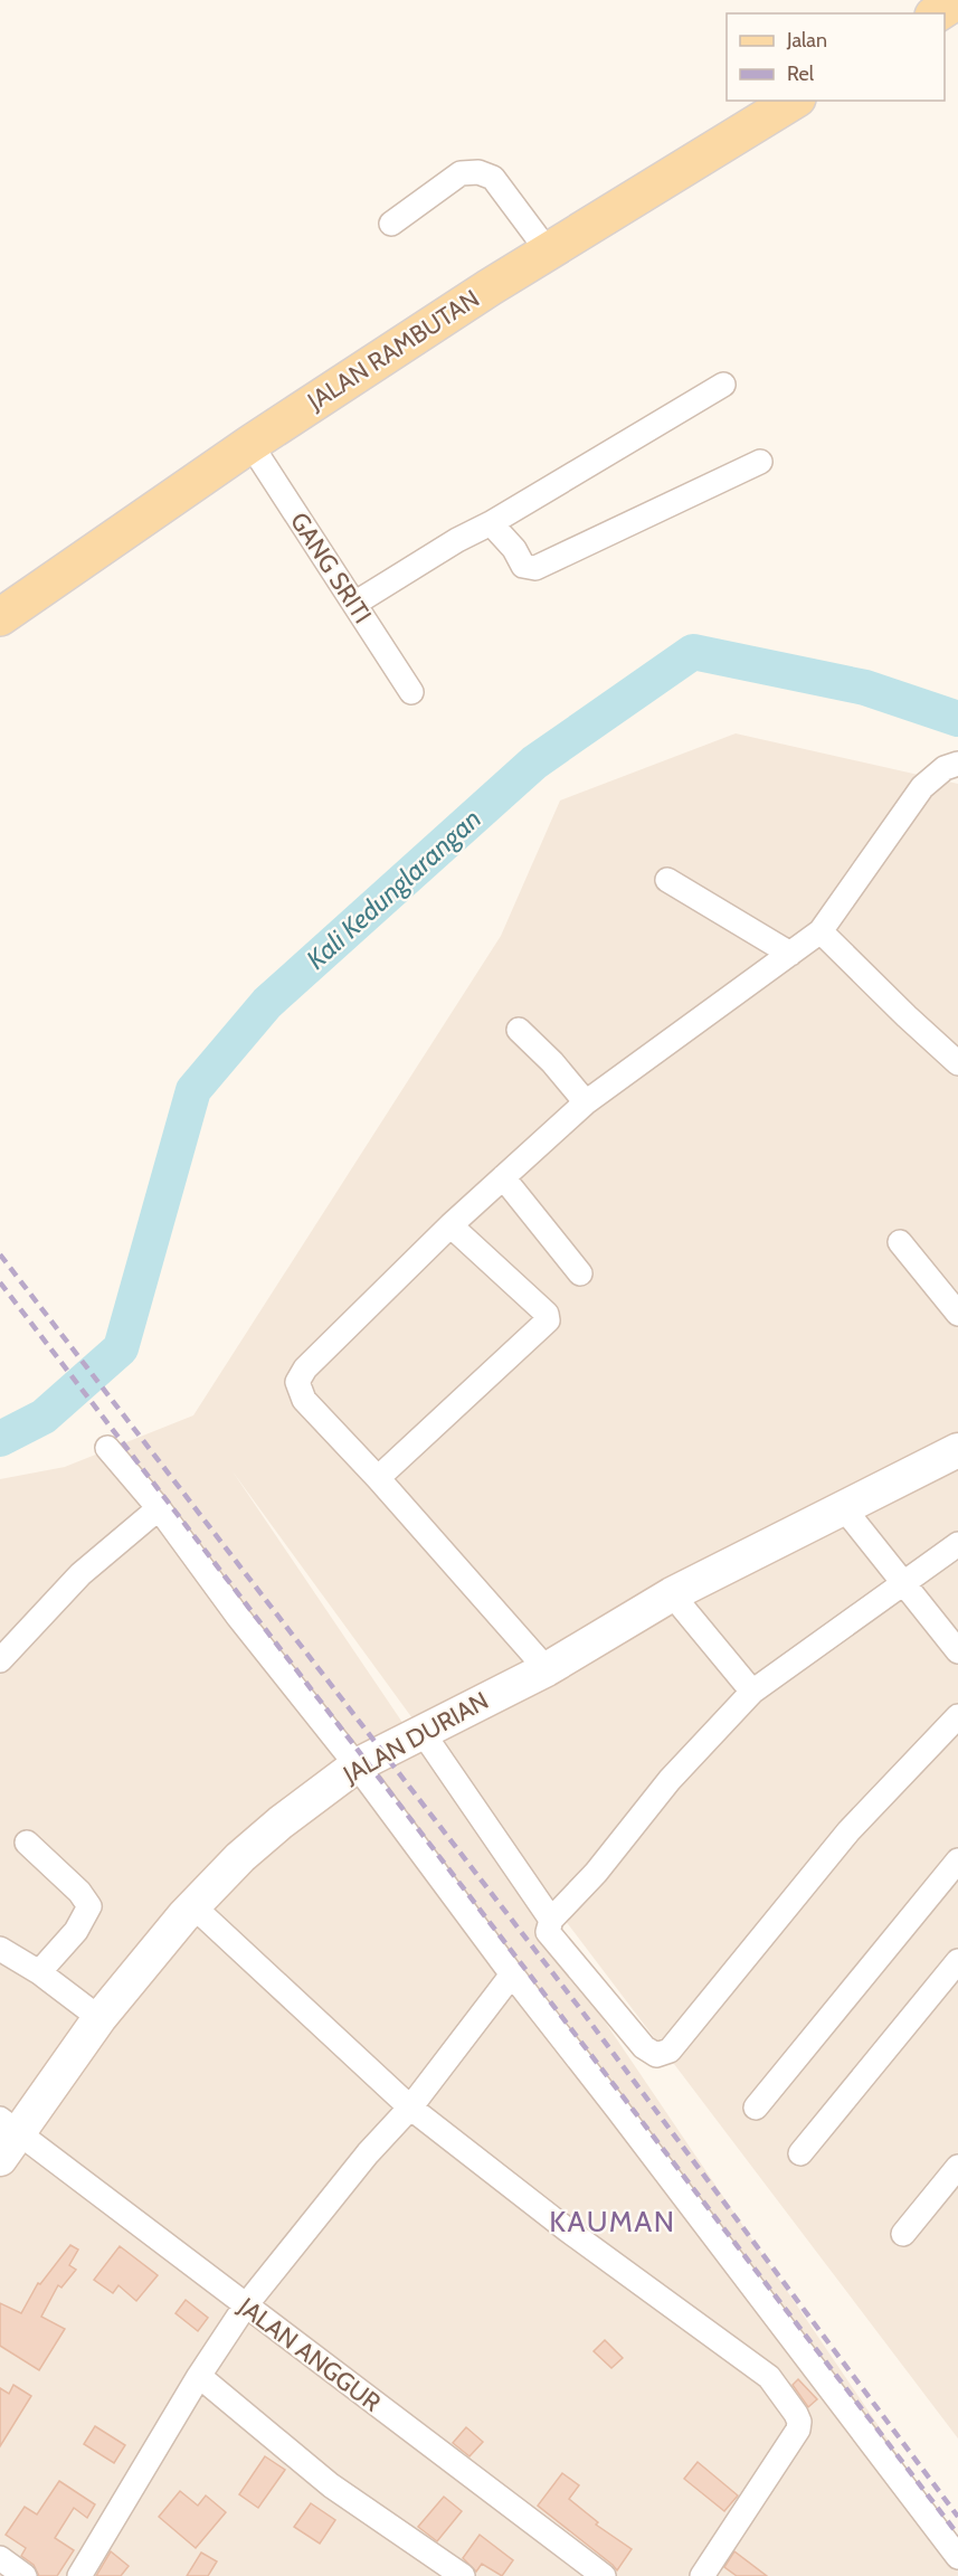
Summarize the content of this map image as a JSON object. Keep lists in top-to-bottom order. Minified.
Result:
{"streets":{"main road":["JALAN RAMBUTAN"],"street":["GANG SRITI","JALAN DURIAN","JALAN ANGGUR"]},"crossings":[["JALAN RAMBUTAN","GANG SRITI"],["JALAN DURIAN","JALAN ANGGUR"]],"districts":["KAUMAN"],"water":["Kali Kedunglarangan"],"legend":["Jalan","Rel"]}
